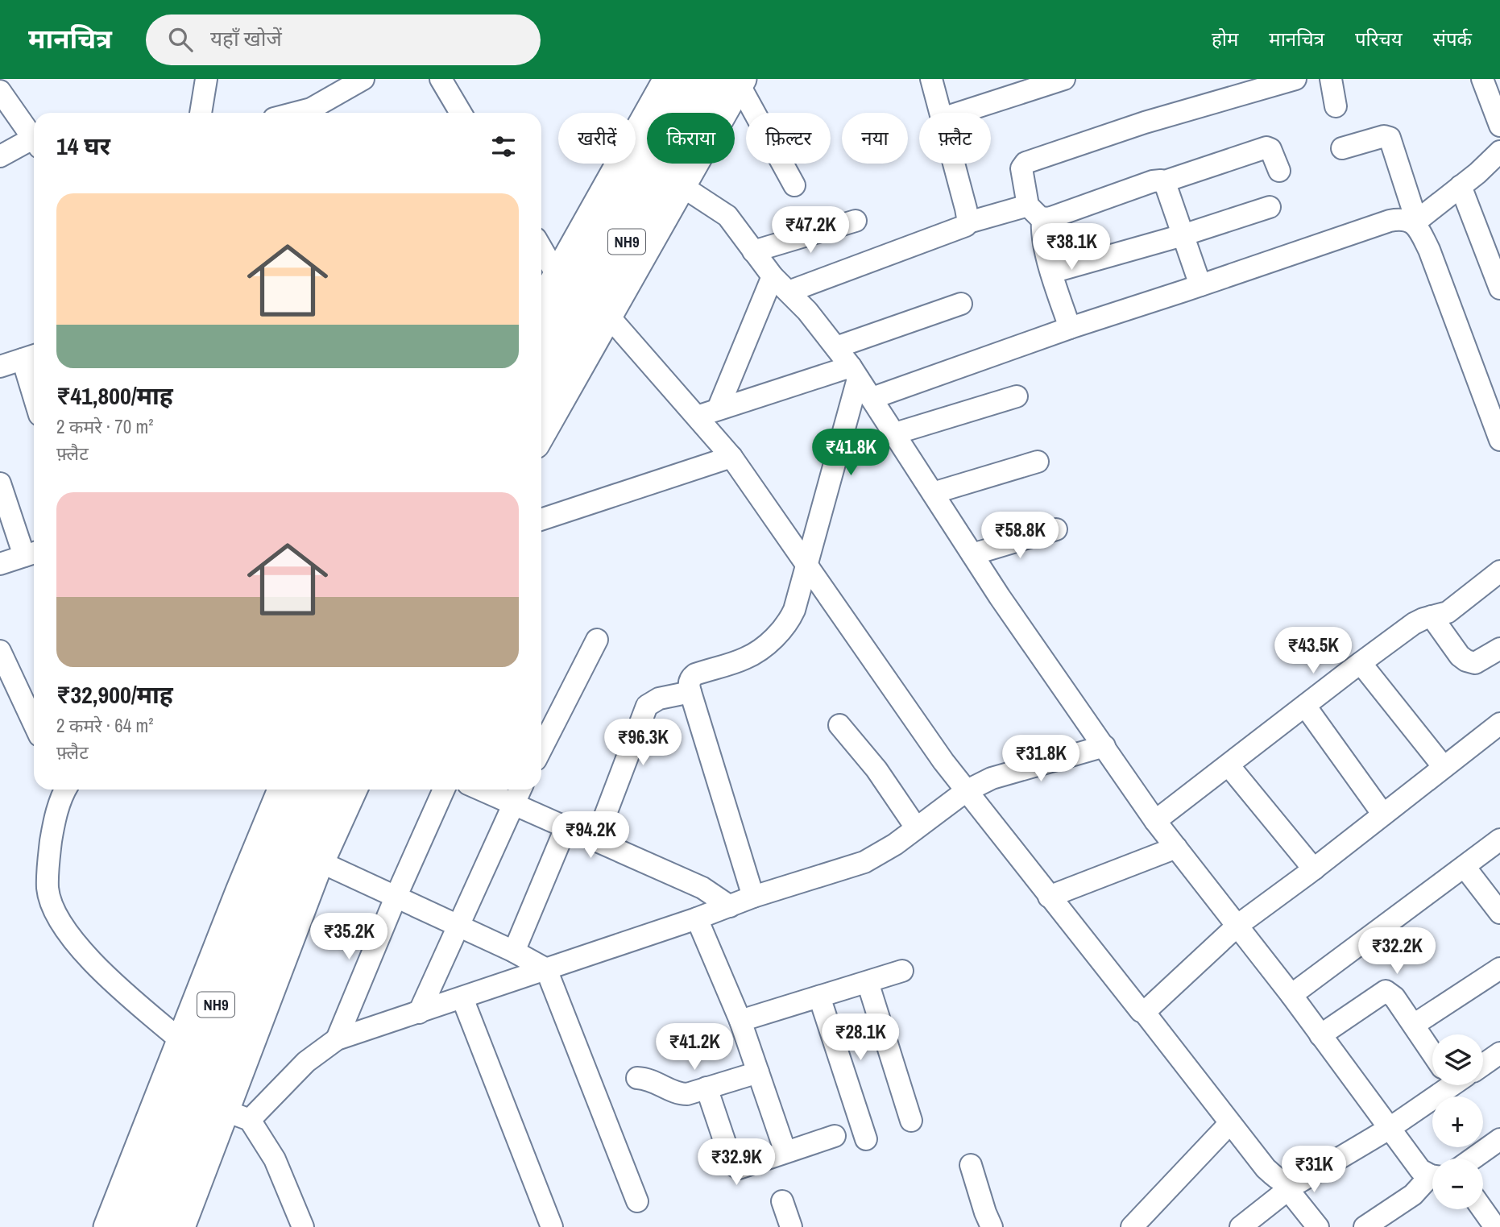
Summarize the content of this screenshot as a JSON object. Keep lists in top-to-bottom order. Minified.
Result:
{"streets":{"highway":["NH9"]},"page":{"header":"मानचित्र","search":"यहाँ खोजें","nav":["होम","मानचित्र","परिचय","संपर्क"],"chip":["खरीदें","किराया","फ़िल्टर","नया","फ़्लैट"],"heading":"14 घर","list":[{"name":"₹41,800/माह","note":"2 कमरे · 70 m² · फ़्लैट"},{"name":"₹32,900/माह","note":"2 कमरे · 64 m² · फ़्लैट"}],"price":["₹47.2K","₹38.1K","₹41.8K","₹58.8K","₹43.5K","₹96.3K","₹31.8K","₹94.2K","₹35.2K","₹32.2K","₹28.1K","₹41.2K","₹32.9K","₹31K"],"map_buttons":["+","−"]}}
